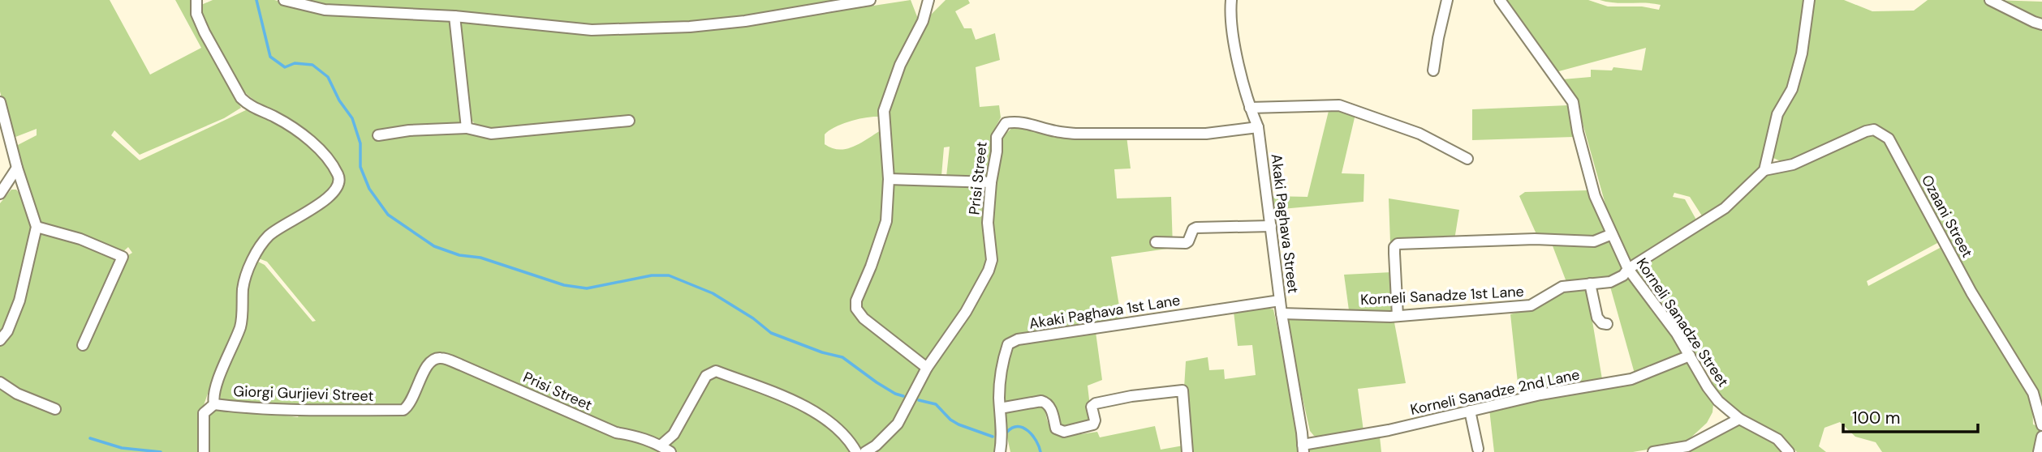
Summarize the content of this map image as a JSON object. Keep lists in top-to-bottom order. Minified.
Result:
{"streets":{"street":["Prisi Street","Ozaani Street","Akaki Paghava Street","Korneli Sanadze 1st Lane","Akaki Paghava 1st Lane","Korneli Sanadze Street","Korneli Sanadze 2nd Lane","Giorgi Gurjievi Street"]},"crossings":[["Prisi Street","Akaki Paghava Street"],["Prisi Street","Giorgi Gurjievi Street"],["Ozaani Street","Korneli Sanadze 1st Lane"],["Akaki Paghava Street","Korneli Sanadze 1st Lane"],["Akaki Paghava Street","Akaki Paghava 1st Lane"],["Akaki Paghava Street","Korneli Sanadze 2nd Lane"],["Korneli Sanadze 1st Lane","Korneli Sanadze Street"],["Korneli Sanadze Street","Korneli Sanadze 2nd Lane"]],"scale_bar":"100 m"}
